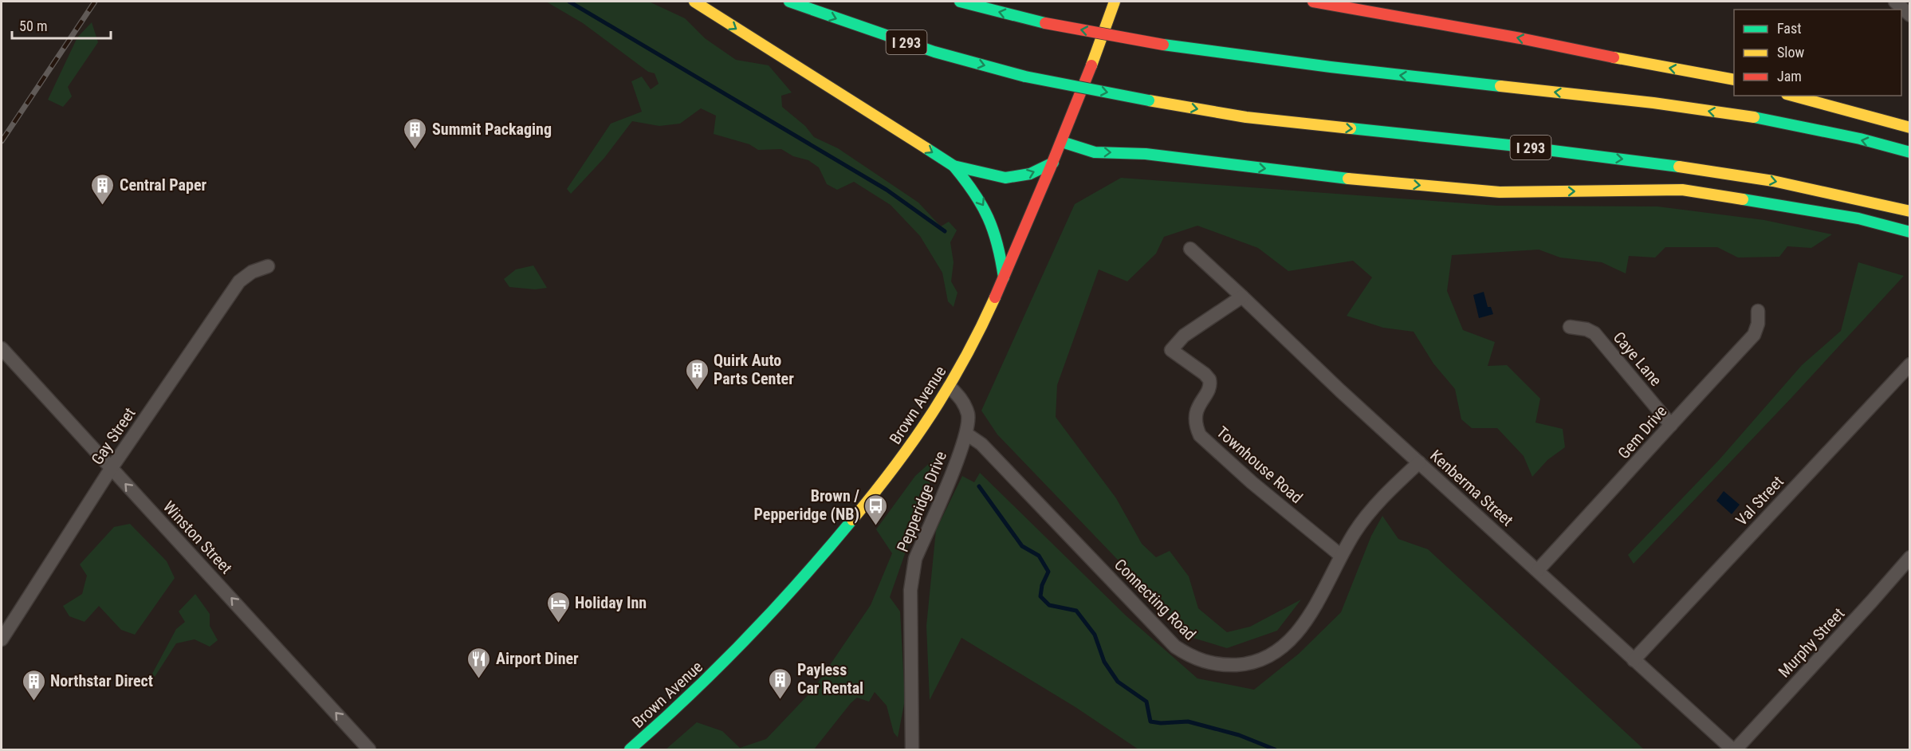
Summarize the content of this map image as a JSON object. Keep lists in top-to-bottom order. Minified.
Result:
{"streets":{"main road":["I 293","Brown Avenue"],"street":["Caye Lane","Gem Drive","Gay Street","Townhouse Road","Kenberma Street","Val Street","Pepperidge Drive","Winston Street","Connecting Road","Murphy Street"]},"crossings":[["Caye Lane","Gem Drive"],["Brown Avenue","Pepperidge Drive"],["Gem Drive","Kenberma Street"],["Gay Street","Winston Street"],["Townhouse Road","Kenberma Street"],["Townhouse Road","Connecting Road"],["Kenberma Street","Val Street"],["Kenberma Street","Connecting Road"],["Kenberma Street","Murphy Street"],["Pepperidge Drive","Connecting Road"]],"one_way":["Winston Street"],"places":{"building":["Summit Packaging","Central Paper","Quirk Auto Parts Center","Payless Car Rental","Northstar Direct"],"bus stop":["Brown / Pepperidge (NB)"],"hotel":["Holiday Inn"],"restaurant":["Airport Diner"]},"legend":["Fast","Slow","Jam"],"scale_bar":"50 m"}
